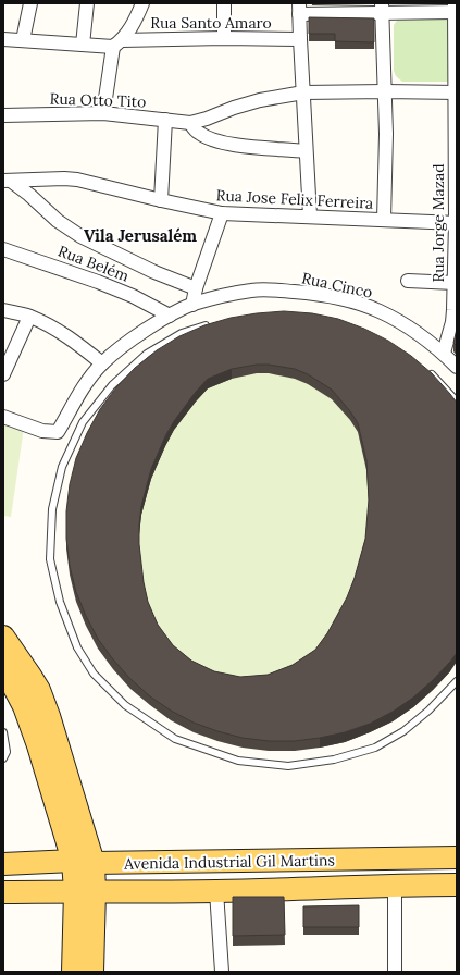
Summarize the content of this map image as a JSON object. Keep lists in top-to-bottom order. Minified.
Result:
{"streets":{"main road":["Avenida Industrial Gil Martins"],"street":["Rua Santo Amaro","Rua Otto Tito","Rua Jose Felix Ferreira","Rua Jorge Mazad","Rua Belém","Rua Cinco"]},"crossings":[["Rua Otto Tito","Rua Jorge Mazad"],["Rua Jose Felix Ferreira","Rua Jorge Mazad"],["Rua Jorge Mazad","Rua Cinco"],["Rua Belém","Rua Cinco"]],"districts":["Vila Jerusalém"]}
